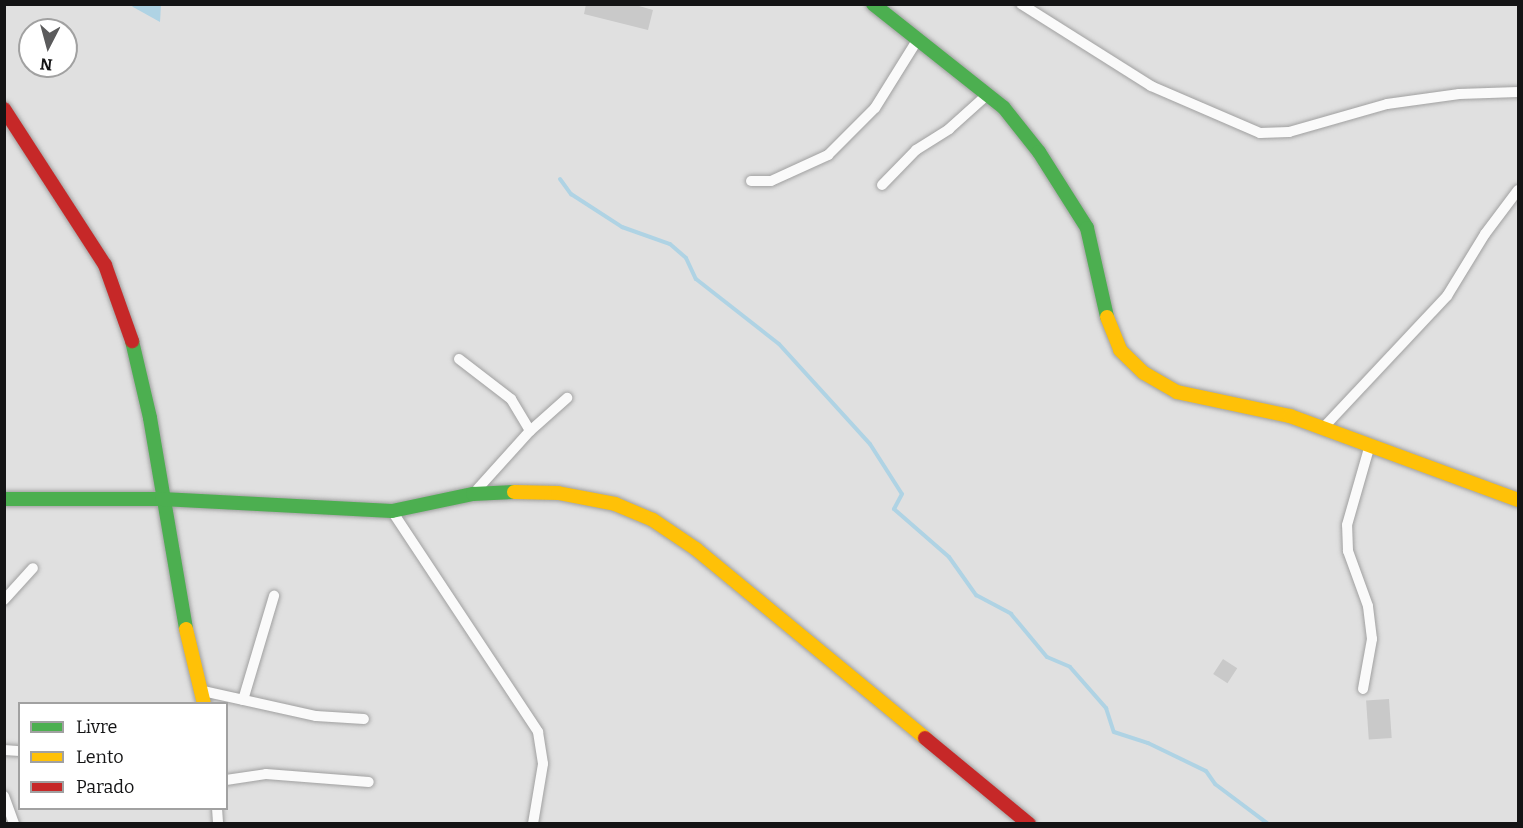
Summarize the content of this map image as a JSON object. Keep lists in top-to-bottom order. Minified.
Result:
{"legend":["Livre","Lento","Parado"],"north":"bottom"}
